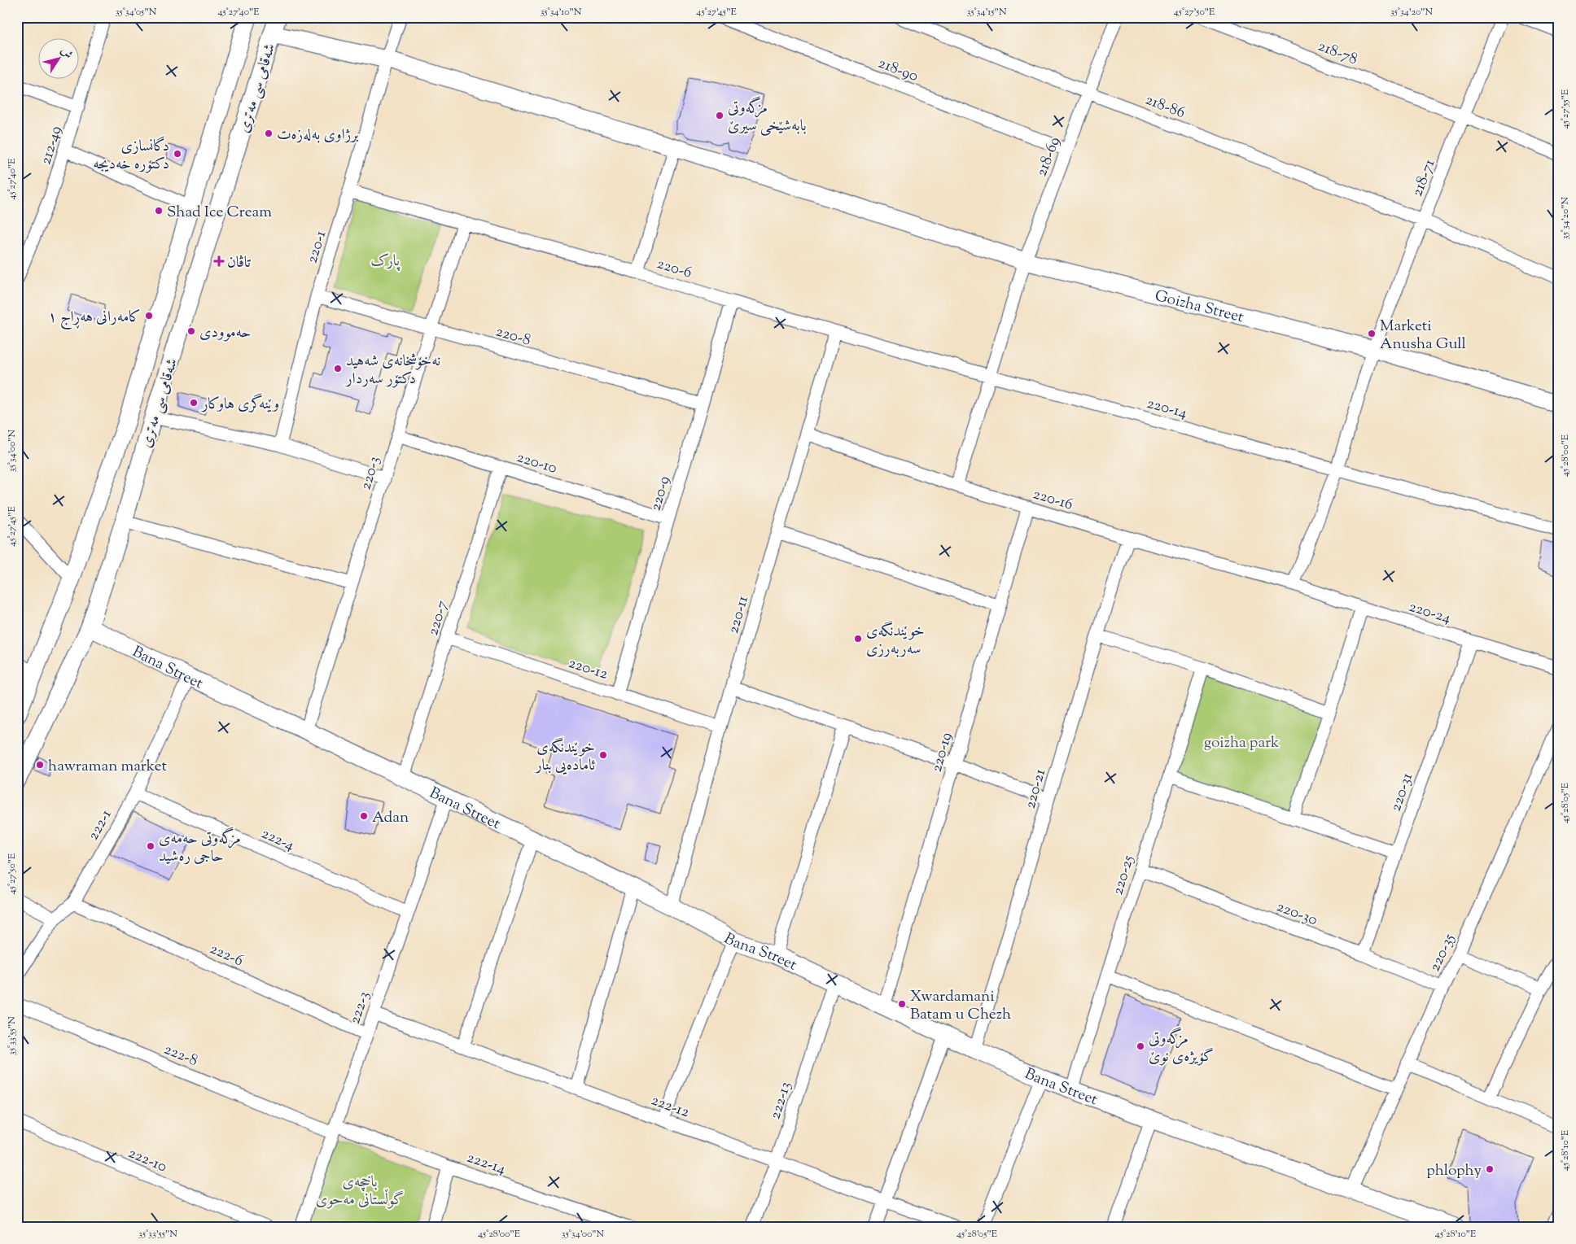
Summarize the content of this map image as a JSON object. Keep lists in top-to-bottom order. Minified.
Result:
{"streets":{"street":["218-78","218-90","شەقامی سی مەتری","218-86","212-49","218-69","218-71","220-1","220-6","Goizha Street","220-8","220-14","220-10","220-3","220-9","220-16","220-24","220-11","220-7","Bana Street","220-12","220-19","220-21","220-31","222-1","222-4","220-25","220-30","220-35","222-6","222-3","222-8","222-13","222-12","222-10","222-14"]},"crossings":[["218-78","218-71"],["218-90","218-69"],["شەقامی سی مەتری","Goizha Street"],["شەقامی سی مەتری","Bana Street"],["218-86","218-69"],["218-86","218-71"],["218-69","220-6"],["218-69","Goizha Street"],["218-69","220-14"],["218-69","220-16"],["218-71","Goizha Street"],["218-71","220-14"],["218-71","220-16"],["218-71","220-24"],["220-1","220-6"],["220-1","Goizha Street"],["220-1","220-8"],["220-6","220-14"],["220-6","220-3"],["220-6","220-9"],["220-6","220-11"],["220-8","220-3"],["220-8","220-9"],["220-10","220-3"],["220-10","220-9"],["220-10","220-7"],["220-3","Bana Street"],["220-9","220-12"],["220-16","220-24"],["220-16","220-11"],["220-16","220-19"],["220-16","220-21"],["220-24","220-31"],["220-11","Bana Street"],["220-11","220-12"],["220-7","Bana Street"],["220-7","220-12"],["Bana Street","220-19"],["Bana Street","220-21"],["Bana Street","222-1"],["Bana Street","220-25"],["Bana Street","220-35"],["Bana Street","222-3"],["Bana Street","222-13"],["220-31","220-30"],["222-1","222-4"],["222-1","222-6"],["222-4","222-3"],["220-25","220-30"],["220-30","220-35"],["222-6","222-3"],["222-3","222-8"],["222-3","222-12"],["222-3","222-14"],["222-8","222-14"],["222-13","222-12"]],"parks":["پارک","goizha park","باخچەی گوڵستانی مەحوی"],"places":{"other":["مزگه‌وتی بابەشێخی سیرێ","برژاوی بەلەزەت","دگانسازی دکتۆرە خەدیجە","Shad Ice Cream","کامەرانی هەڕاج ۱","حەموودی","Marketi Anusha Gull","نەخۆشخانەی شەهید دکتۆر سەردار","وێنەگری هاوکار","خوێندنگەی سەربەرزی","خوێندنگەی ئامادەیی بنار","hawraman market","Adan","مزگەوتی حەمەی حاجی رەشید","Xwardamani Batam u Chezh","مزگەوتی گۆیژەی نوێ","phlophy"],"health":["تاڤان"]},"north":"top right","coordinates":["35°34'05\"N","45°27'40\"E","35°34'10\"N","45°27'45\"E","35°34'15\"N","45°27'50\"E","35°34'20\"N","45°27'55\"E","35°34'00\"N","45°28'00\"E","45°28'05\"E","35°33'55\"N","45°28'10\"E"]}
